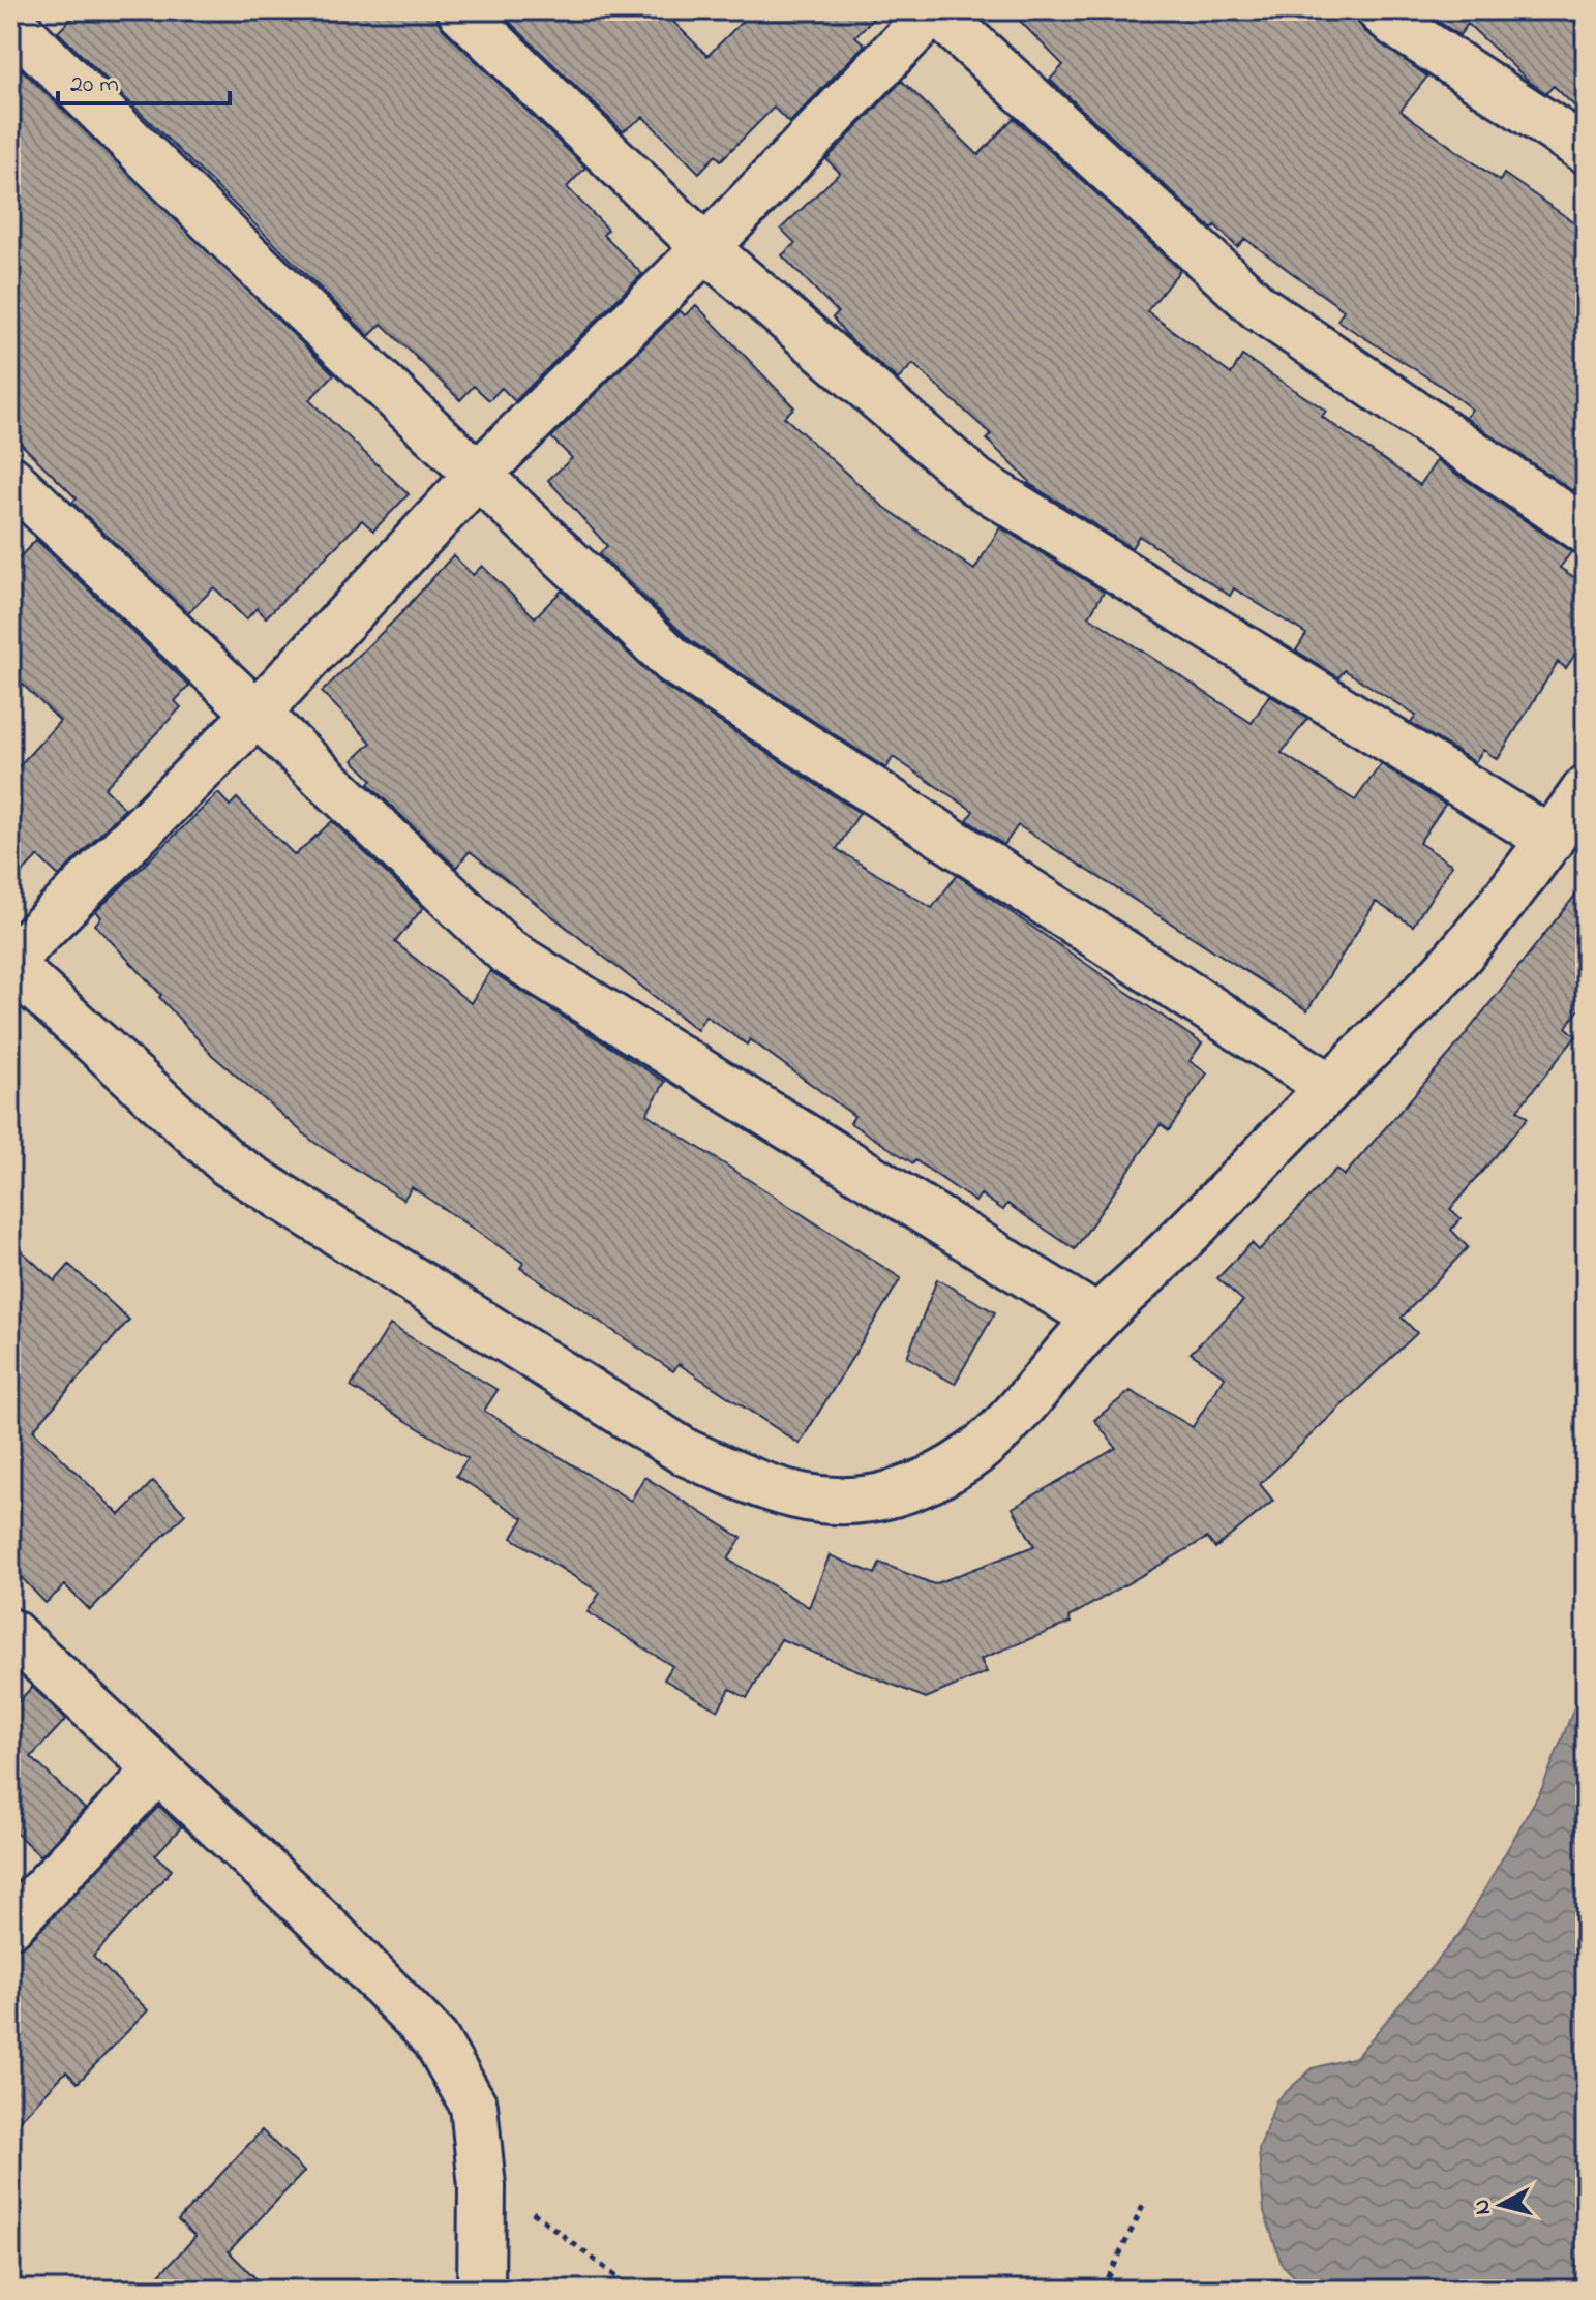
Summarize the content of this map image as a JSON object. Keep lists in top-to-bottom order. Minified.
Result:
{"scale_bar":"20 m","north":"left"}
